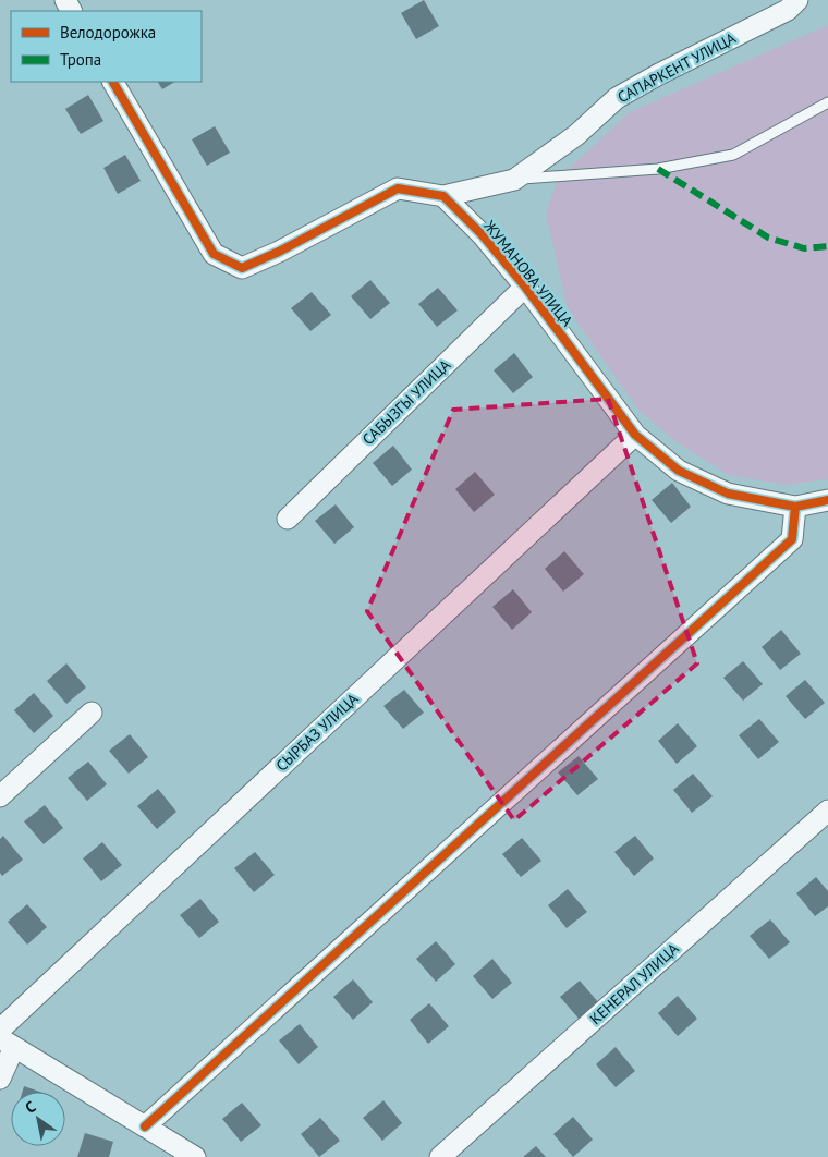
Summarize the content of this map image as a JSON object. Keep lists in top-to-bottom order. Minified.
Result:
{"streets":{"street":["САПАРКЕНТ УЛИЦА","ЖУМАНОВА УЛИЦА","САБЫЗГЫ УЛИЦА","СЫРБАЗ УЛИЦА","КЕНЕРАЛ УЛИЦА"]},"crossings":[["САПАРКЕНТ УЛИЦА","ЖУМАНОВА УЛИЦА"],["ЖУМАНОВА УЛИЦА","САБЫЗГЫ УЛИЦА"],["ЖУМАНОВА УЛИЦА","СЫРБАЗ УЛИЦА"]],"legend":["Велодорожка","Тропа"],"north":"top left"}
